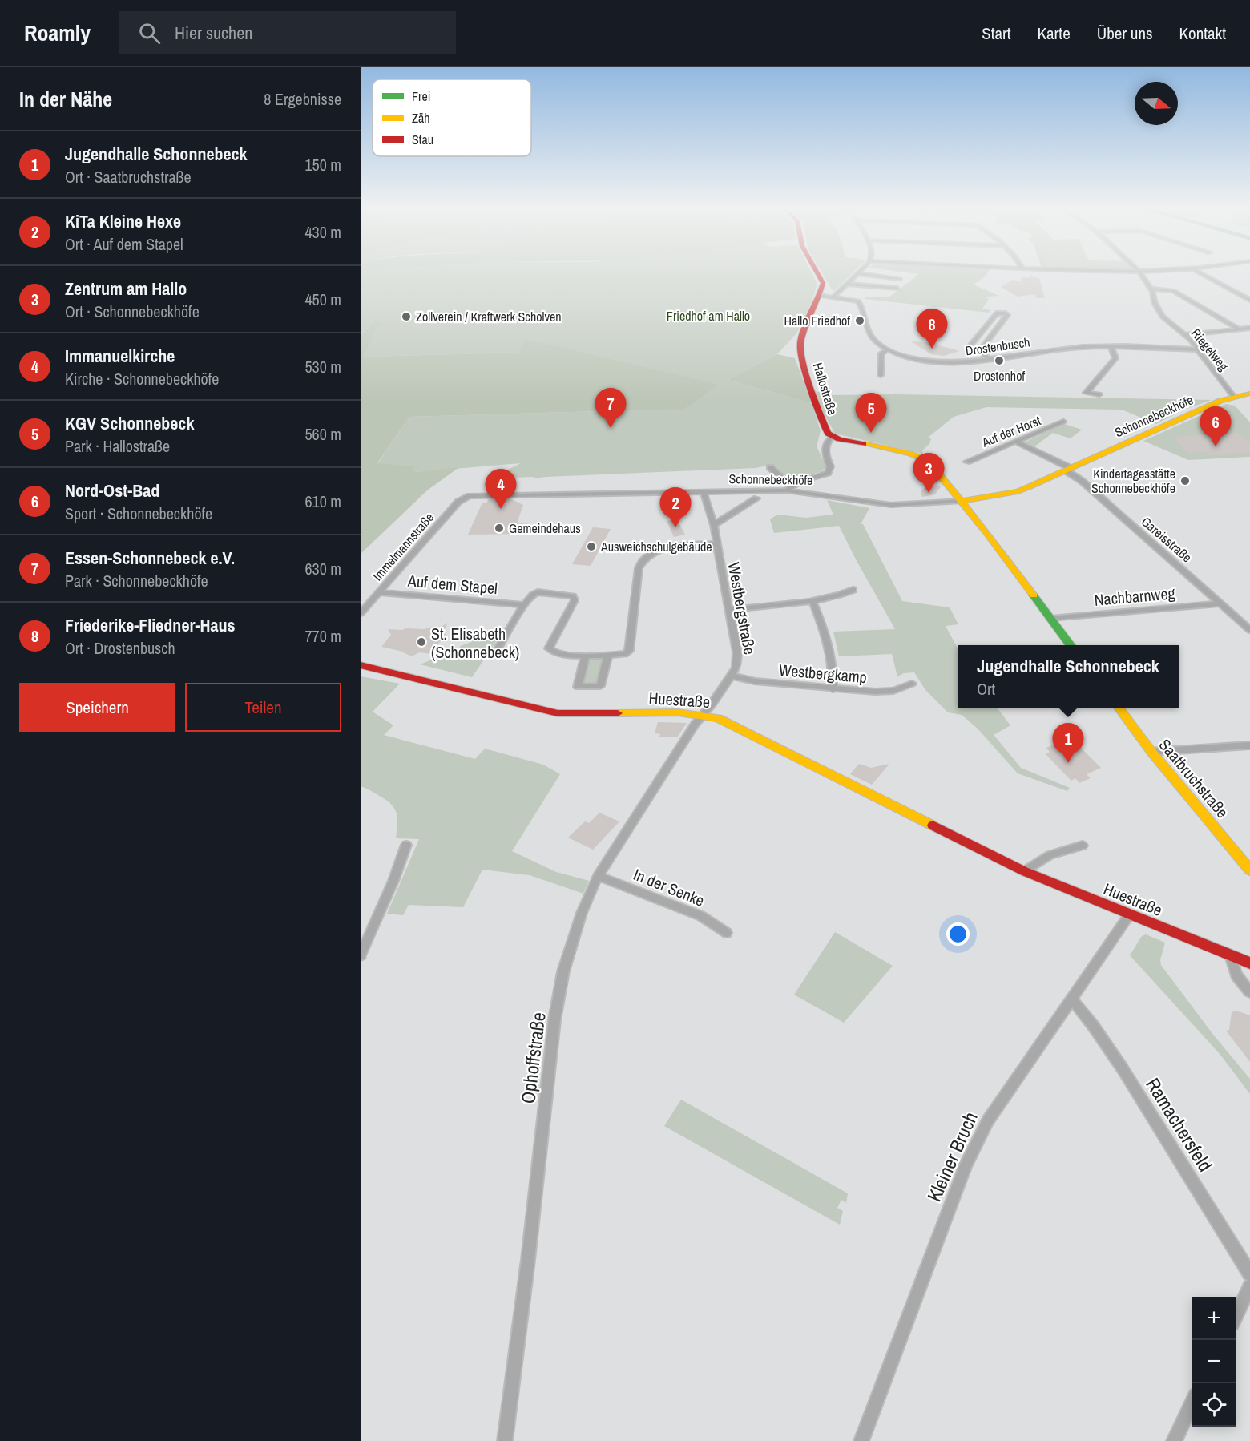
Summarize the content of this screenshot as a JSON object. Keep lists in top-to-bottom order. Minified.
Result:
{"streets":{"main road":["Hallostraße","Schonnebeckhöfe","Huestraße","Saatbruchstraße"],"street":["Drostenbusch","Riegelweg","Auf der Horst","Gareisstraße","Immelmannstraße","Auf dem Stapel","Nachbarnweg","Westbergstraße","Westbergkamp","In der Senke","Ophoffstraße","Ramachersfeld","Kleiner Bruch"]},"crossings":[["Drostenbusch","Riegelweg"],["Drostenbusch","Hallostraße"],["Riegelweg","Schonnebeckhöfe"],["Hallostraße","Schonnebeckhöfe"],["Schonnebeckhöfe","Gareisstraße"],["Schonnebeckhöfe","Immelmannstraße"],["Schonnebeckhöfe","Westbergstraße"],["Gareisstraße","Nachbarnweg"],["Immelmannstraße","Auf dem Stapel"],["Westbergstraße","Westbergkamp"],["Westbergstraße","Huestraße"],["Westbergstraße","Ophoffstraße"],["Huestraße","Ophoffstraße"],["Huestraße","Kleiner Bruch"],["In der Senke","Ophoffstraße"],["Ramachersfeld","Kleiner Bruch"]],"parks":["Friedhof am Hallo"],"places":["Zollverein / Kraftwerk Scholven","Hallo Friedhof","Drostenhof","Kindertagesstätte Schonnebeckhöfe","Gemeindehaus","Ausweichschulgebäude","St. Elisabeth (Schonnebeck)"],"legend":["Frei","Zäh","Stau"],"north":"right","page":{"header":"Roamly","search":"Hier suchen","nav":["Start","Karte","Über uns","Kontakt"],"heading":["In der Nähe","8 Ergebnisse"],"list":[{"mark":"1","name":"Jugendhalle Schonnebeck","note":"Ort · Saatbruchstraße","value":"150 m"},{"mark":"2","name":"KiTa Kleine Hexe","note":"Ort · Auf dem Stapel","value":"430 m"},{"mark":"3","name":"Zentrum am Hallo","note":"Ort · Schonnebeckhöfe","value":"450 m"},{"mark":"4","name":"Immanuelkirche","note":"Kirche · Schonnebeckhöfe","value":"530 m"},{"mark":"5","name":"KGV Schonnebeck","note":"Park · Hallostraße","value":"560 m"},{"mark":"6","name":"Nord-Ost-Bad","note":"Sport · Schonnebeckhöfe","value":"610 m"},{"mark":"7","name":"Essen-Schonnebeck e.V.","note":"Park · Schonnebeckhöfe","value":"630 m"},{"mark":"8","name":"Friederike-Fliedner-Haus","note":"Ort · Drostenbusch","value":"770 m"}],"pins":["8","7","5","6","3","4","2","1"],"popup":["Jugendhalle Schonnebeck","Ort"],"buttons":["Speichern","Teilen"],"map_buttons":["+","−"]}}
